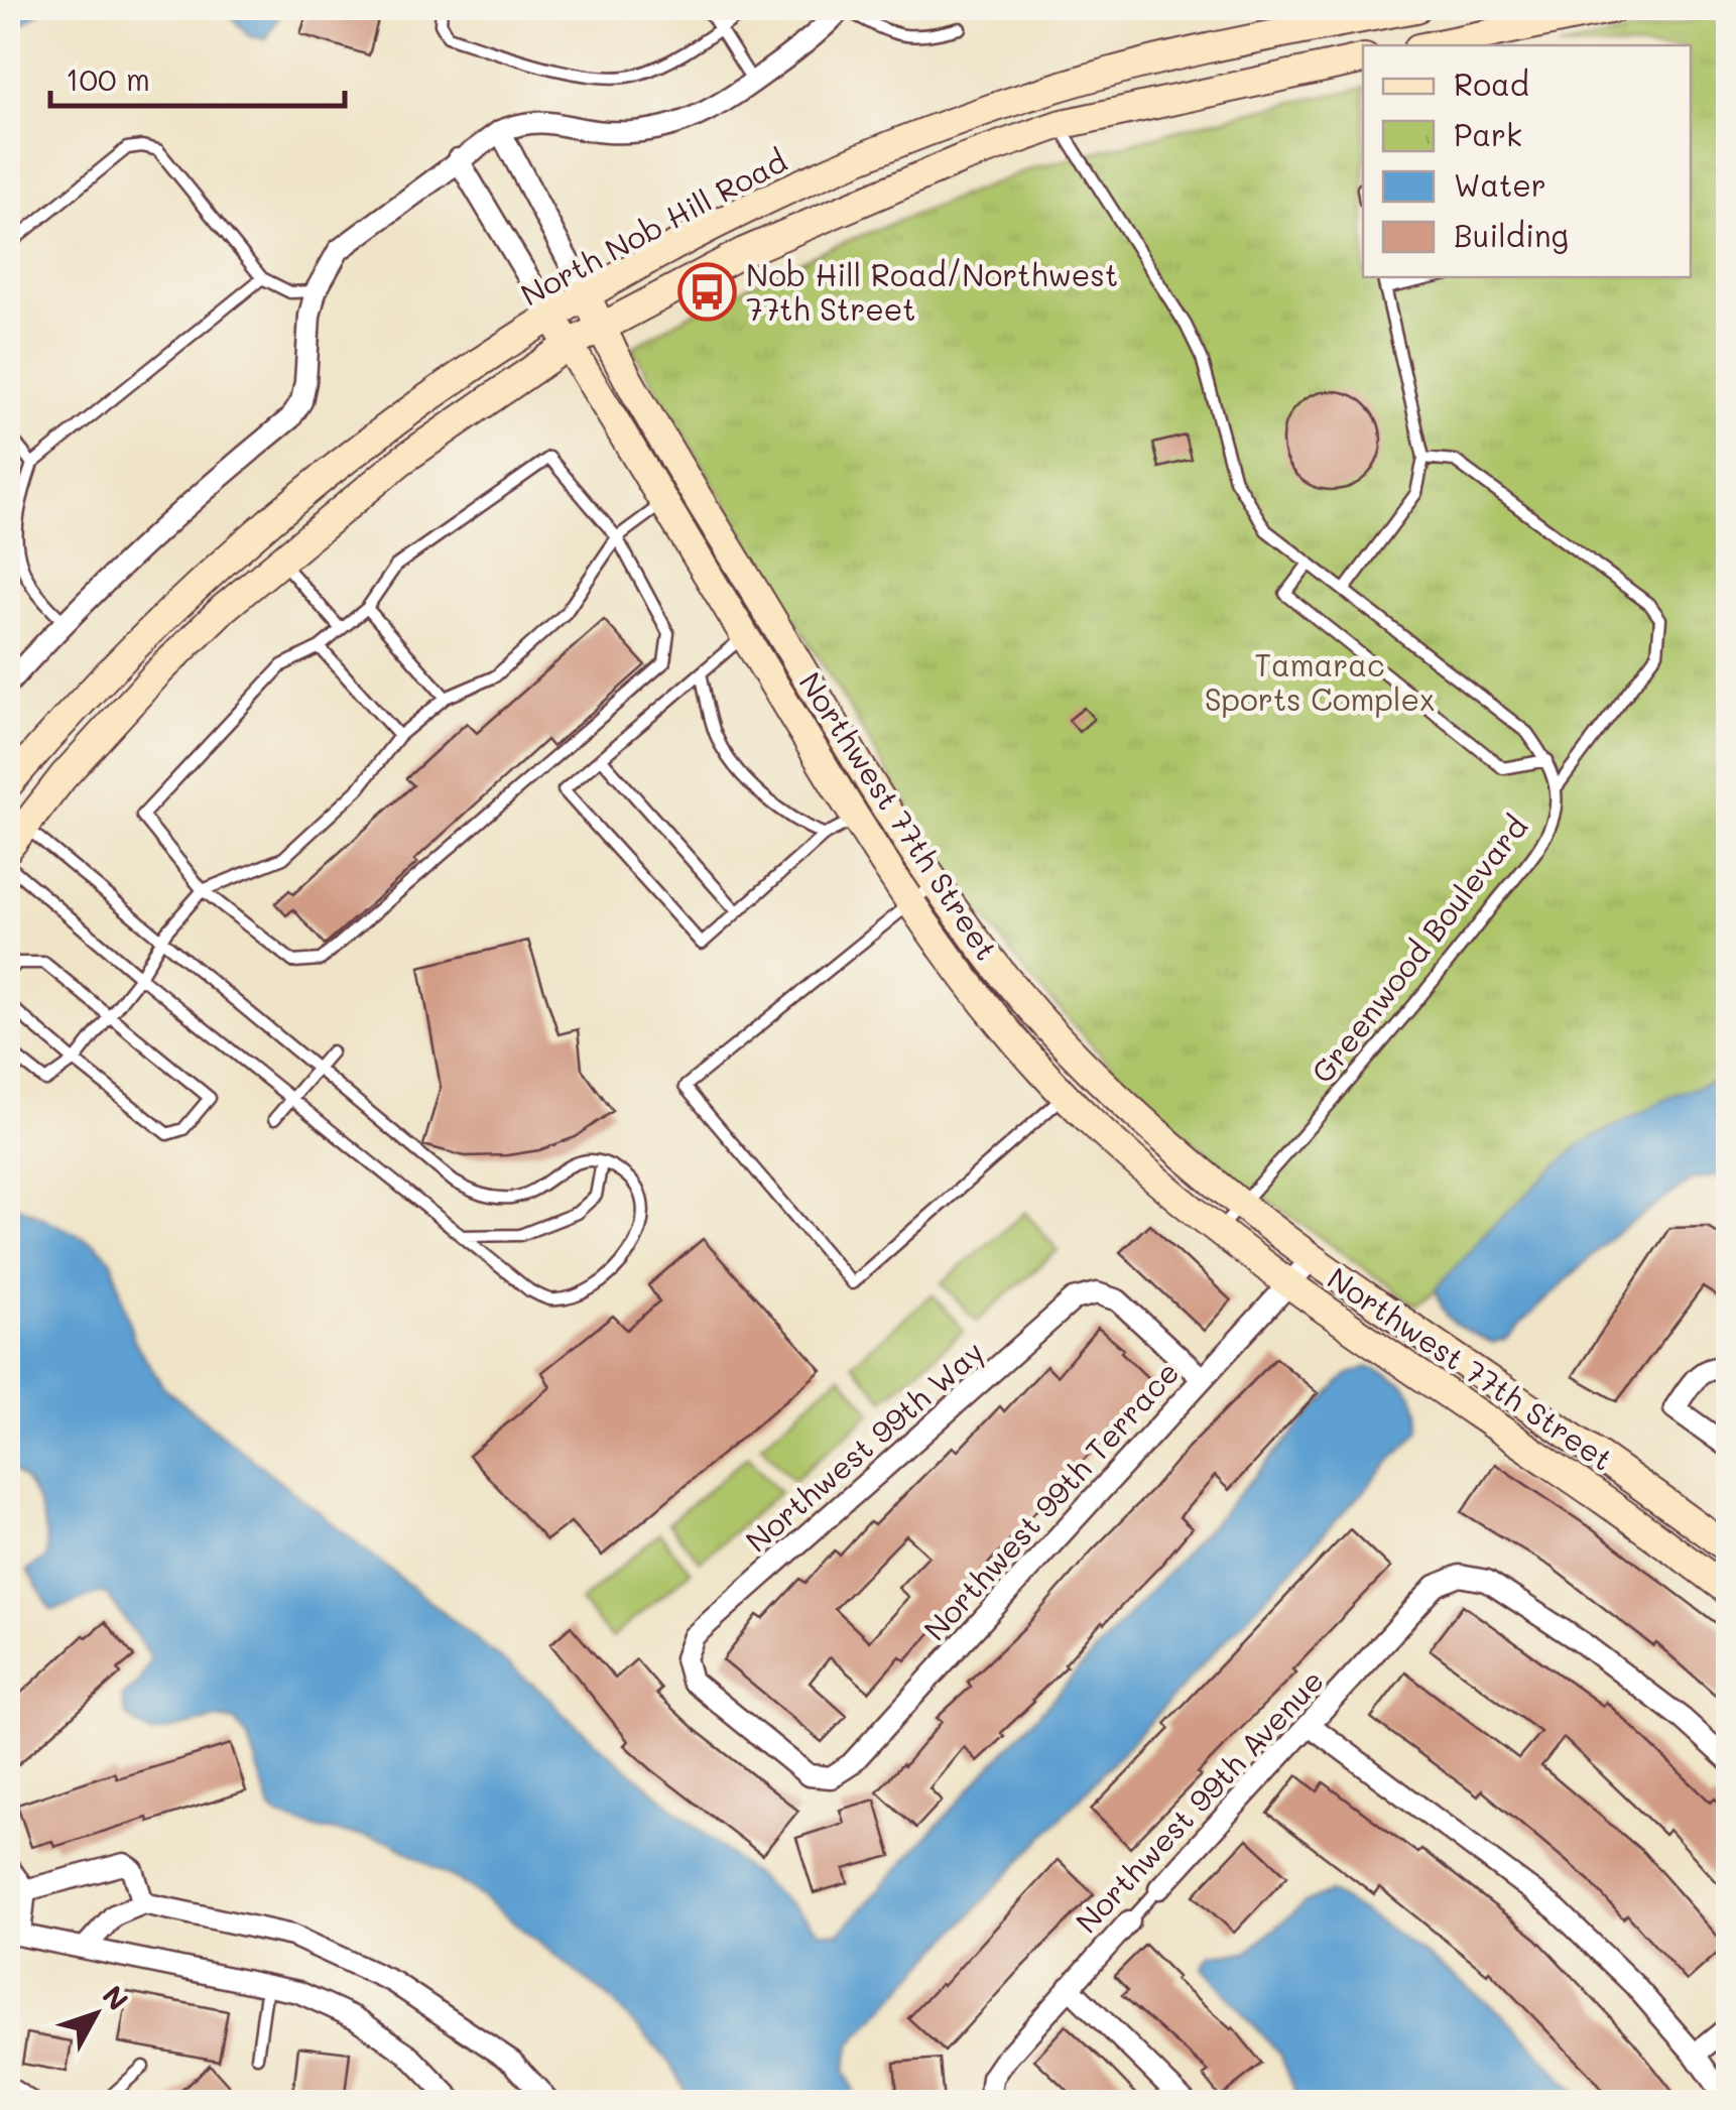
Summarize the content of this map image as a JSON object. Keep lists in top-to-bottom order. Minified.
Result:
{"streets":{"street":["North Nob Hill Road","Northwest 77th Street","Northwest 99th Way","Northwest 99th Terrace","Northwest 99th Avenue"],"lane":["Greenwood Boulevard"]},"crossings":[["North Nob Hill Road","Northwest 77th Street"],["Northwest 77th Street","Greenwood Boulevard"],["Northwest 77th Street","Northwest 99th Terrace"],["Northwest 99th Way","Northwest 99th Terrace"]],"parks":["Tamarac Sports Complex"],"places":{"bus stop":["Nob Hill Road/Northwest 77th Street"]},"legend":["Road","Park","Water","Building"],"scale_bar":"100 m","north":"top right"}
